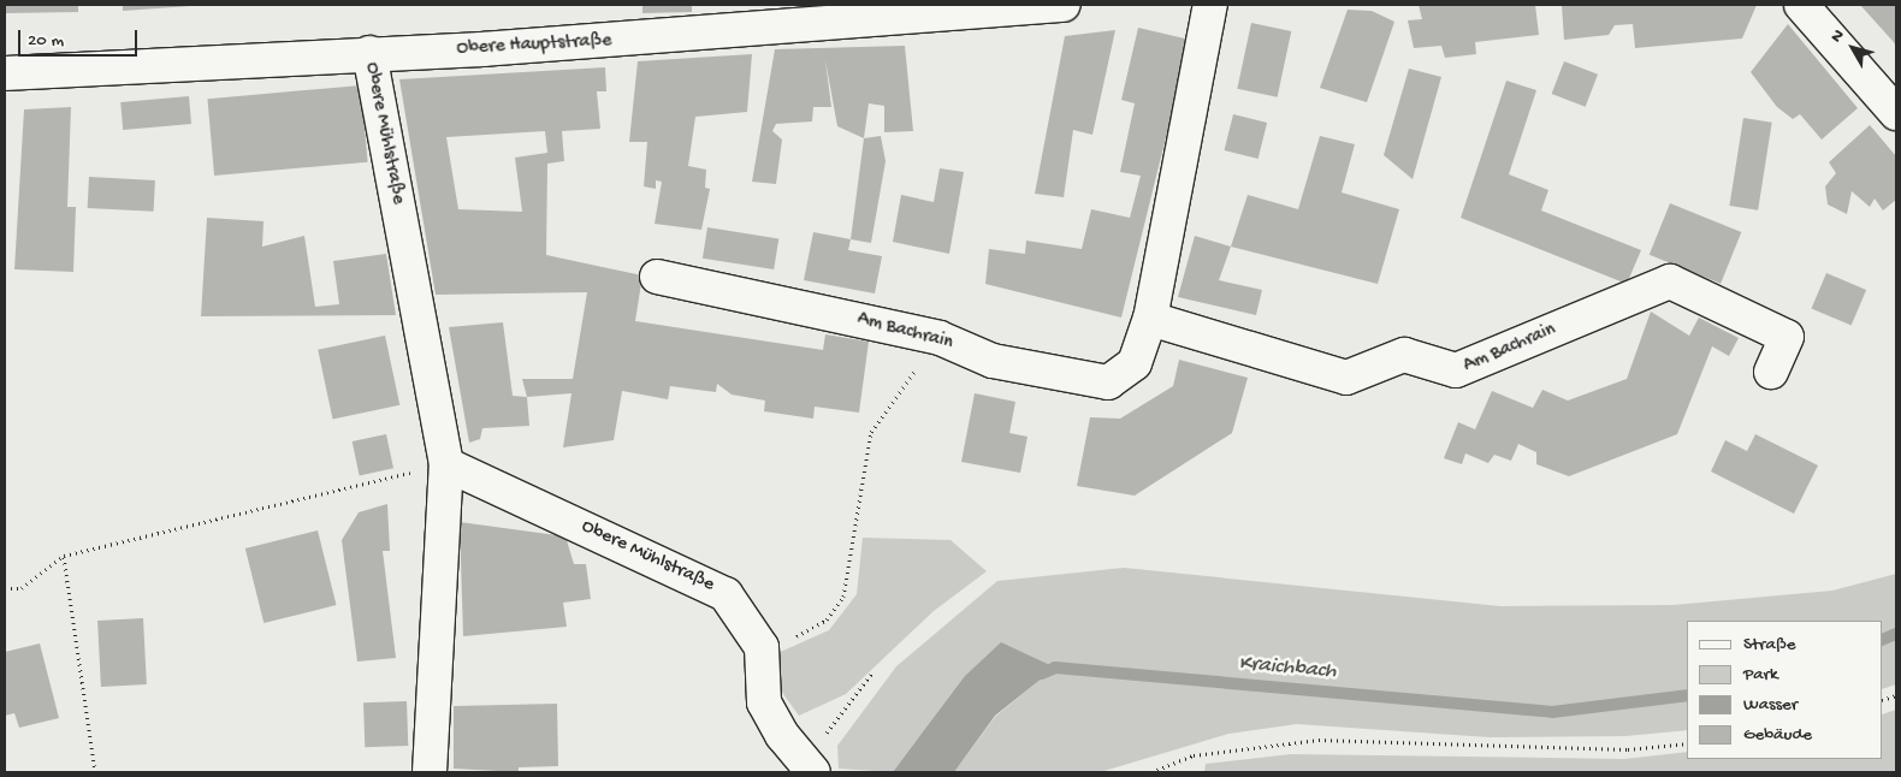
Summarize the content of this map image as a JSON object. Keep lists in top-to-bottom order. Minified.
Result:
{"streets":{"street":["Obere Hauptstraße","Obere Mühlstraße","Am Bachrain"]},"crossings":[["Obere Hauptstraße","Obere Mühlstraße"]],"water":["Kraichbach"],"legend":["Straße","Park","Wasser","Gebäude"],"scale_bar":"20 m","north":"top left"}
